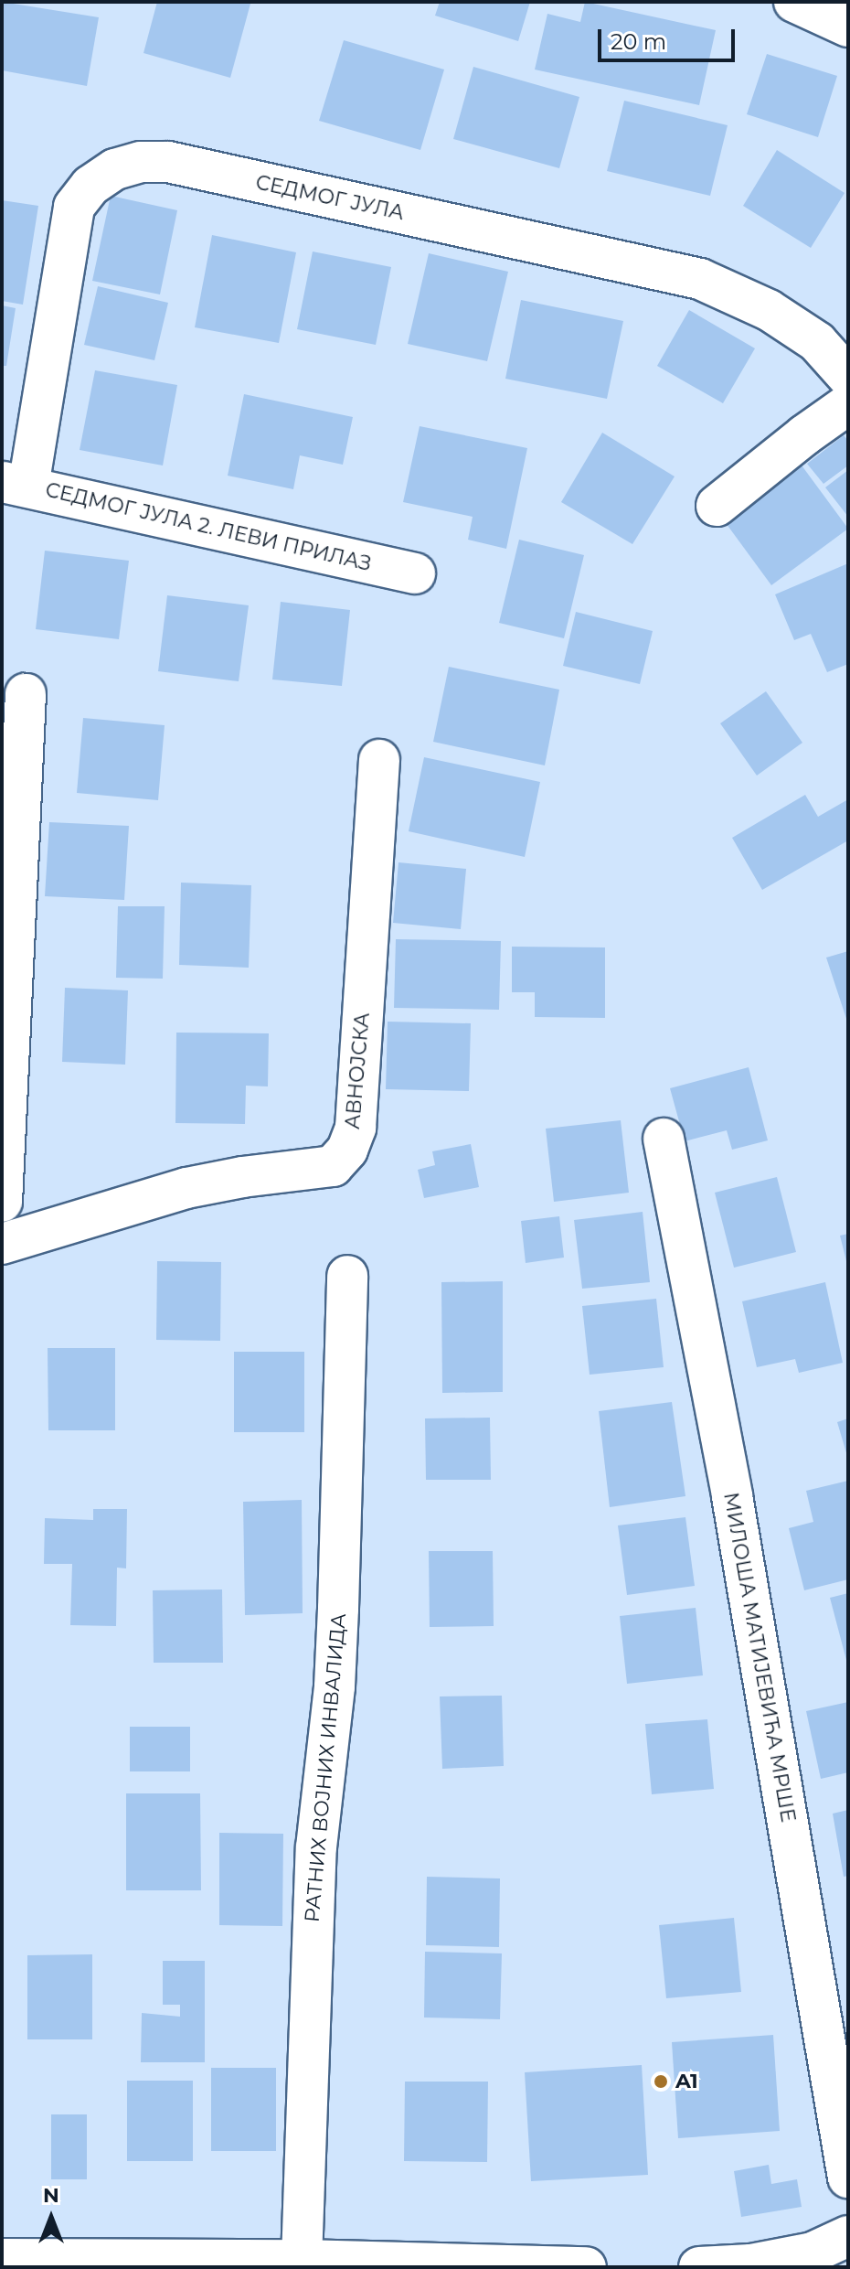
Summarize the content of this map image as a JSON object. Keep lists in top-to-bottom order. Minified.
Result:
{"streets":{"street":["СЕДМОГ ЈУЛА","СЕДМОГ ЈУЛА 2. ЛЕВИ ПРИЛАЗ","АВНОЈСКА","МИЛОША МАТИЈЕВИЋА МРШЕ","РАТНИХ ВОЈНИХ ИНВАЛИДА"]},"crossings":[["СЕДМОГ ЈУЛА","СЕДМОГ ЈУЛА 2. ЛЕВИ ПРИЛАЗ"]],"places":["A1"],"scale_bar":"20 m","north":"top"}
